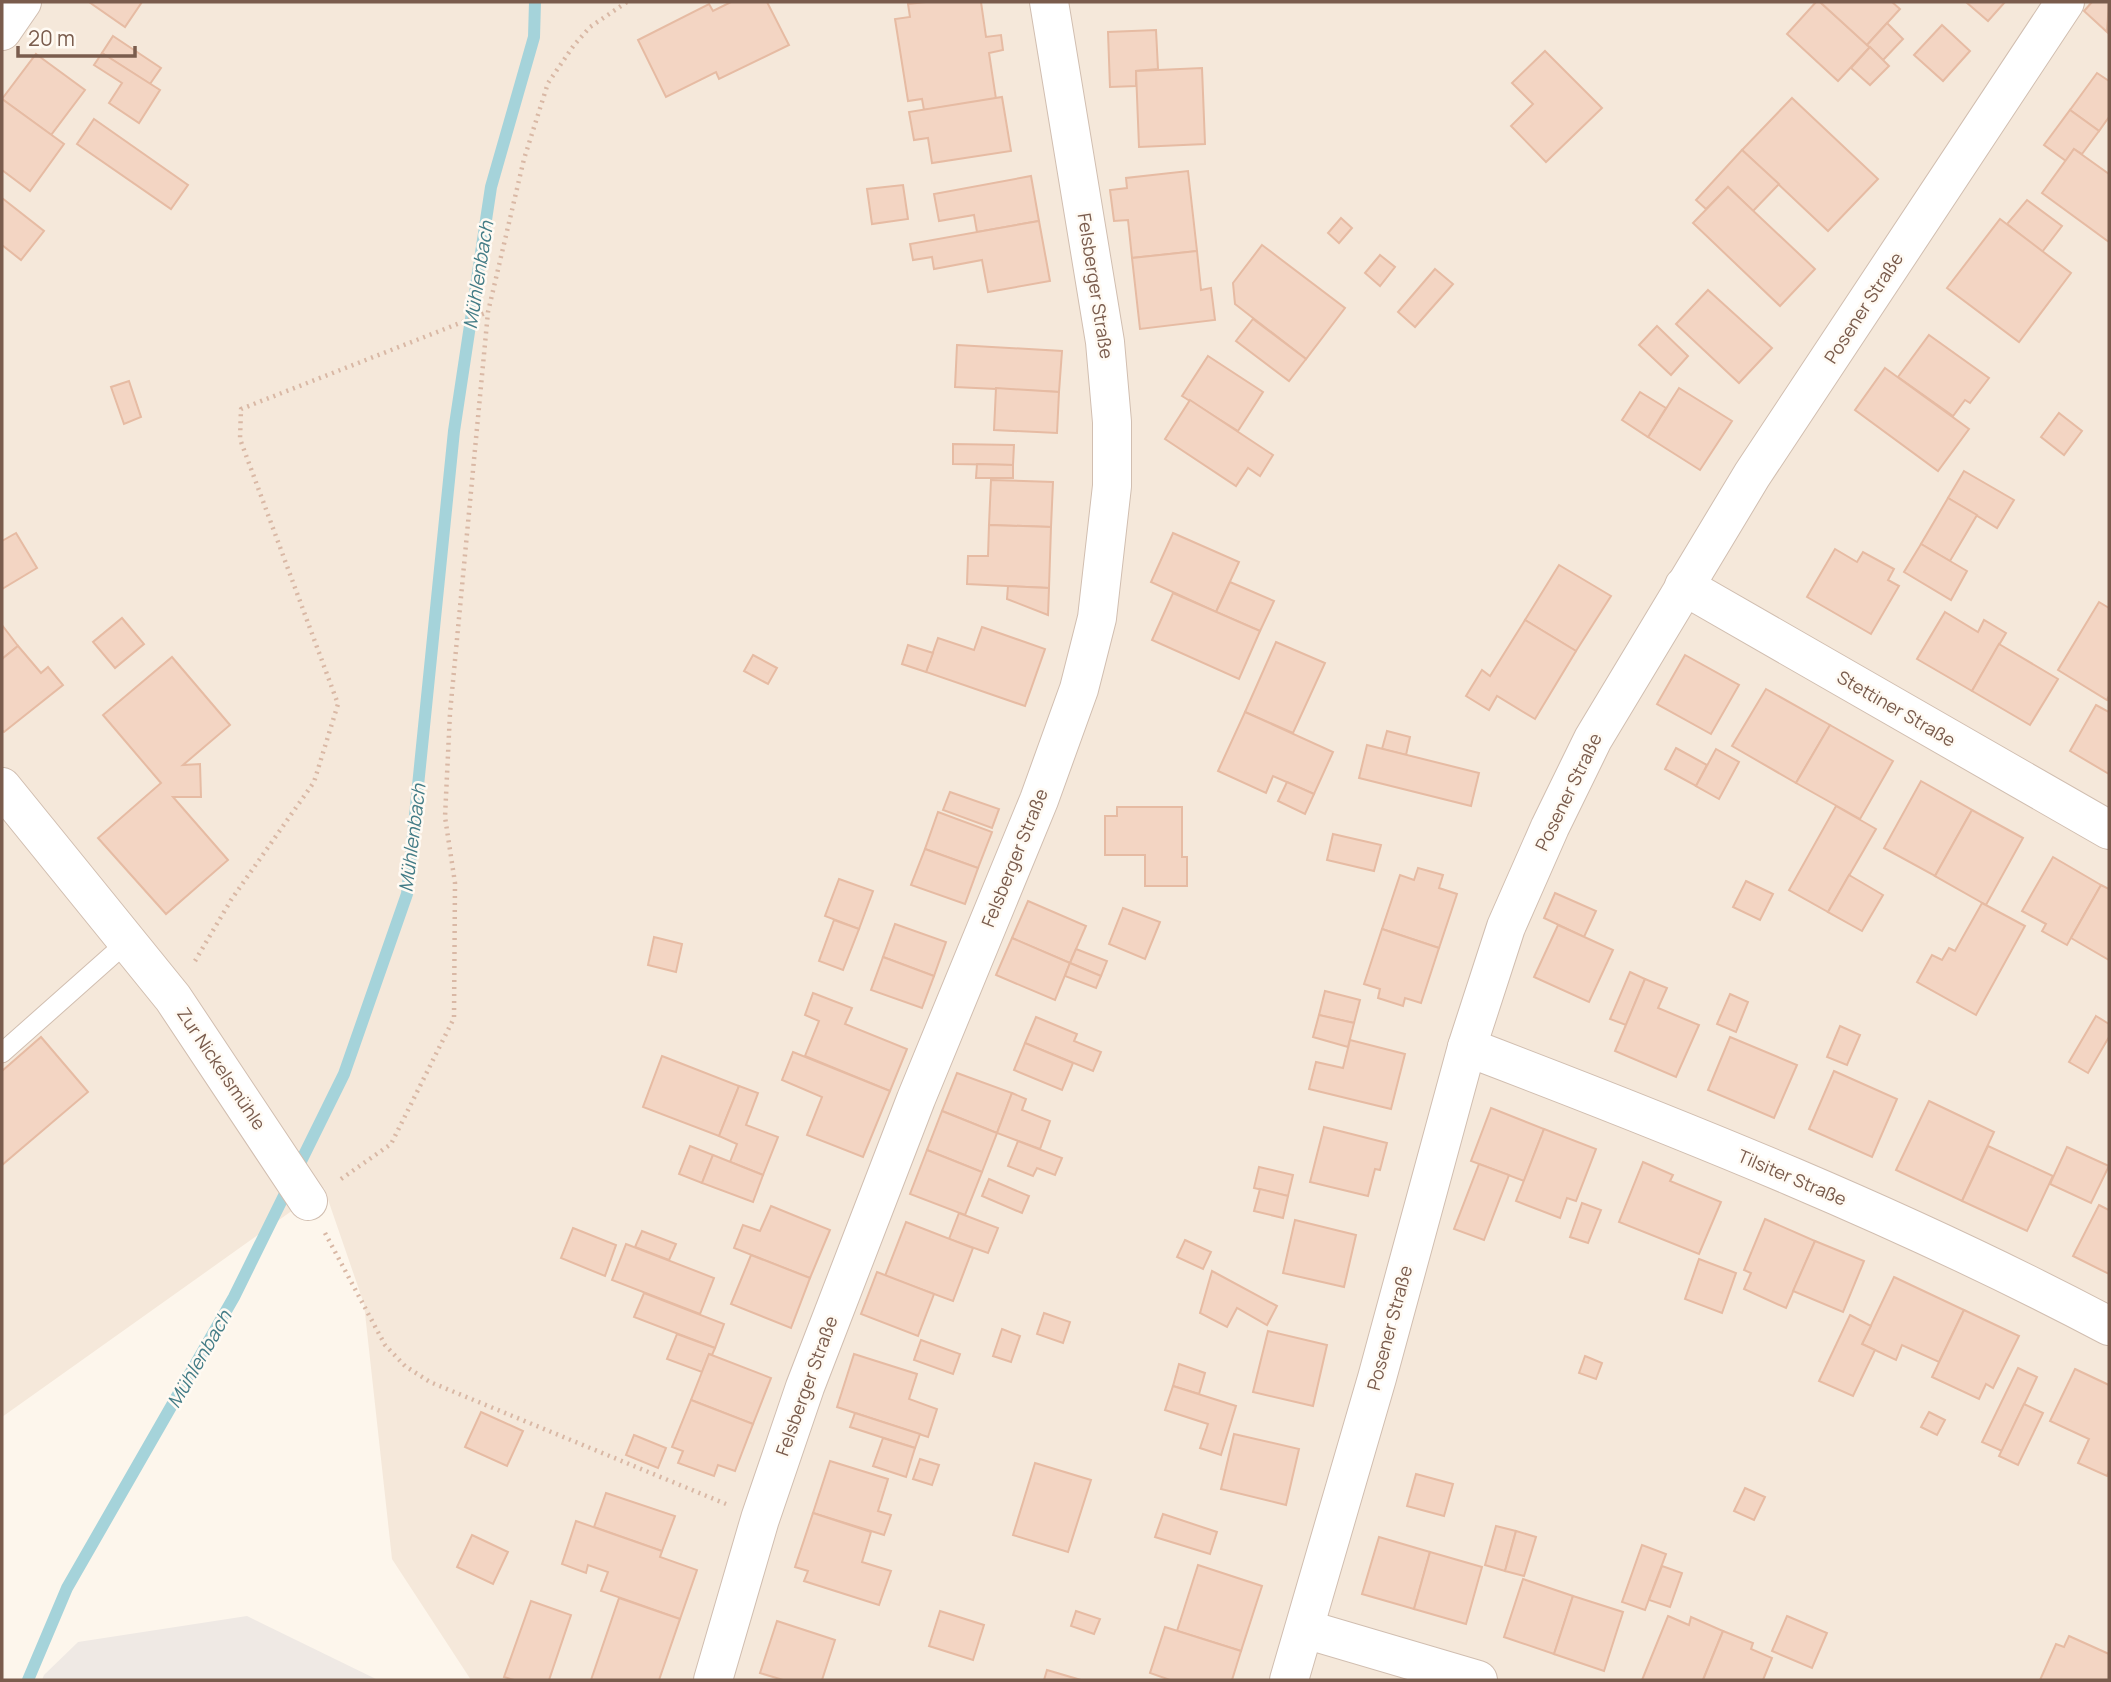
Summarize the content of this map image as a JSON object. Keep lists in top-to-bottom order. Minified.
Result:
{"streets":{"street":["Felsberger Straße","Posener Straße","Stettiner Straße","Zur Nickelsmühle","Tilsiter Straße"]},"crossings":[["Posener Straße","Stettiner Straße"],["Posener Straße","Tilsiter Straße"]],"water":["Mühlenbach"],"scale_bar":"20 m"}
